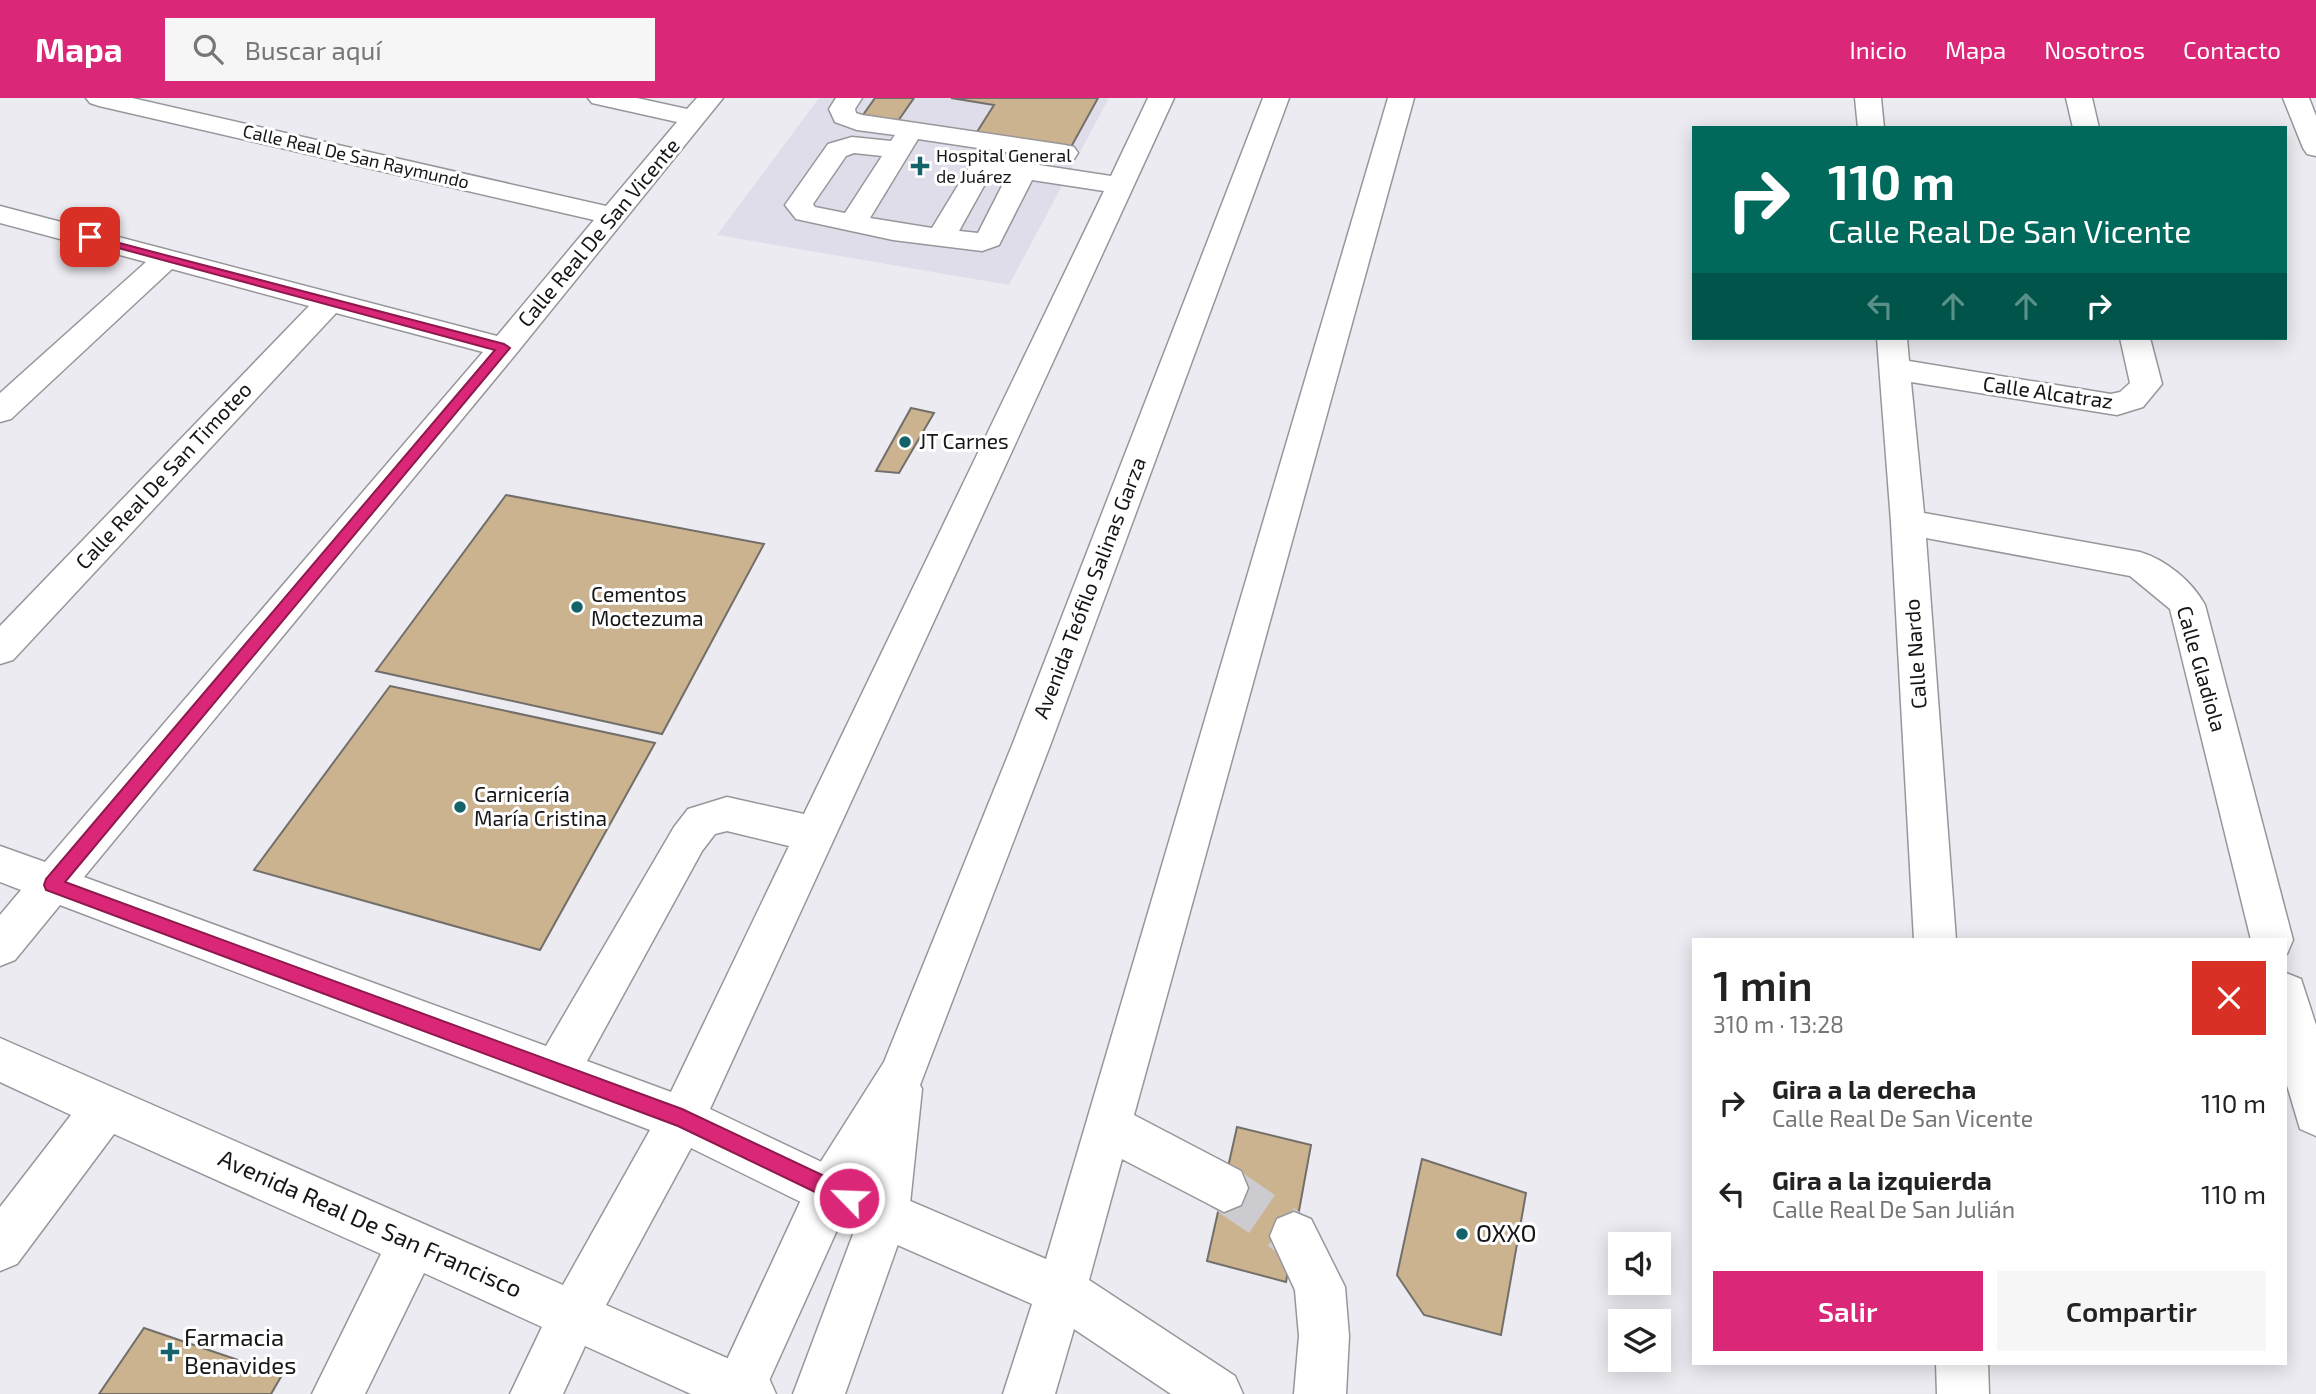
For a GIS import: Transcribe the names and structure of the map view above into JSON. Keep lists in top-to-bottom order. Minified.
{"streets":{"street":["Calle Real De San Raymundo","Calle Real De San Vicente","Calle Alcatraz","Calle Real De San Timoteo","Avenida Teófilo Salinas Garza","Calle Nardo","Calle Gladiola","Avenida Real De San Francisco"]},"crossings":[["Calle Real De San Raymundo","Calle Real De San Vicente"],["Calle Alcatraz","Calle Nardo"],["Avenida Teófilo Salinas Garza","Avenida Real De San Francisco"],["Calle Nardo","Calle Gladiola"]],"places":{"health":["Hospital General de Juárez","Farmacia Benavides"],"other":["JT Carnes","Cementos Moctezuma","Carnicería María Cristina","OXXO"]},"page":{"header":"Mapa","search":"Buscar aquí","nav":["Inicio","Mapa","Nosotros","Contacto"],"turn":["110 m","Calle Real De San Vicente"],"heading":["1 min","310 m · 13:28"],"list":[{"name":"Gira a la derecha","note":"Calle Real De San Vicente","value":"110 m"},{"name":"Gira a la izquierda","note":"Calle Real De San Julián","value":"110 m"}],"buttons":["Salir","Compartir"]}}
